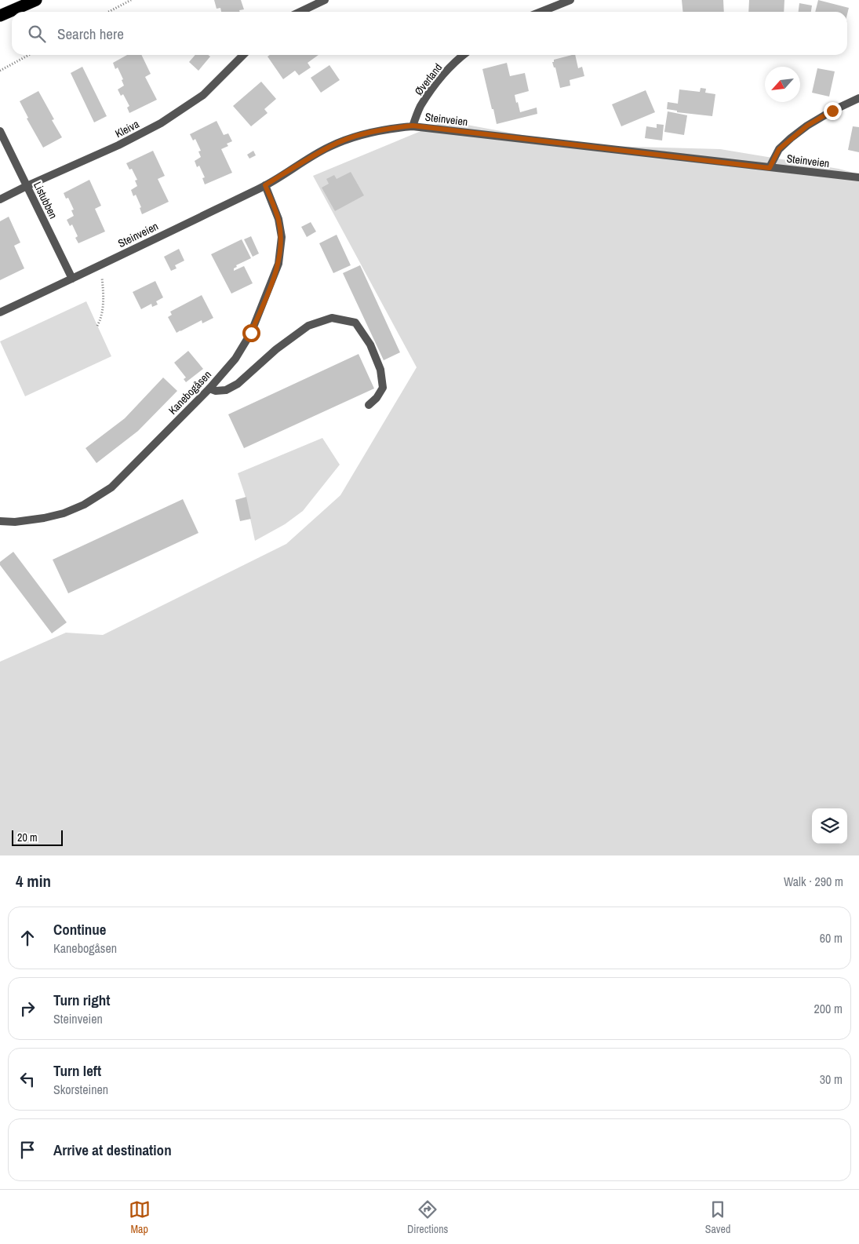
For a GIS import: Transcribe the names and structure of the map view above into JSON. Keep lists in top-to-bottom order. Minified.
{"streets":{"street":["Øverland","Steinveien","Kleiva","Listubben","Kanebogåsen"]},"crossings":[["Øverland","Steinveien"],["Steinveien","Listubben"],["Steinveien","Kanebogåsen"],["Kleiva","Listubben"]],"scale_bar":"20 m","north":"bottom left","page":{"search":"Search here","scale":"20 m","heading":["4 min","Walk · 290 m"],"list":[["Continue","Kanebogåsen","60 m"],["Turn right","Steinveien","200 m"],["Turn left","Skorsteinen","30 m"],"Arrive at destination"],"nav":["Map","Directions","Saved"]}}
